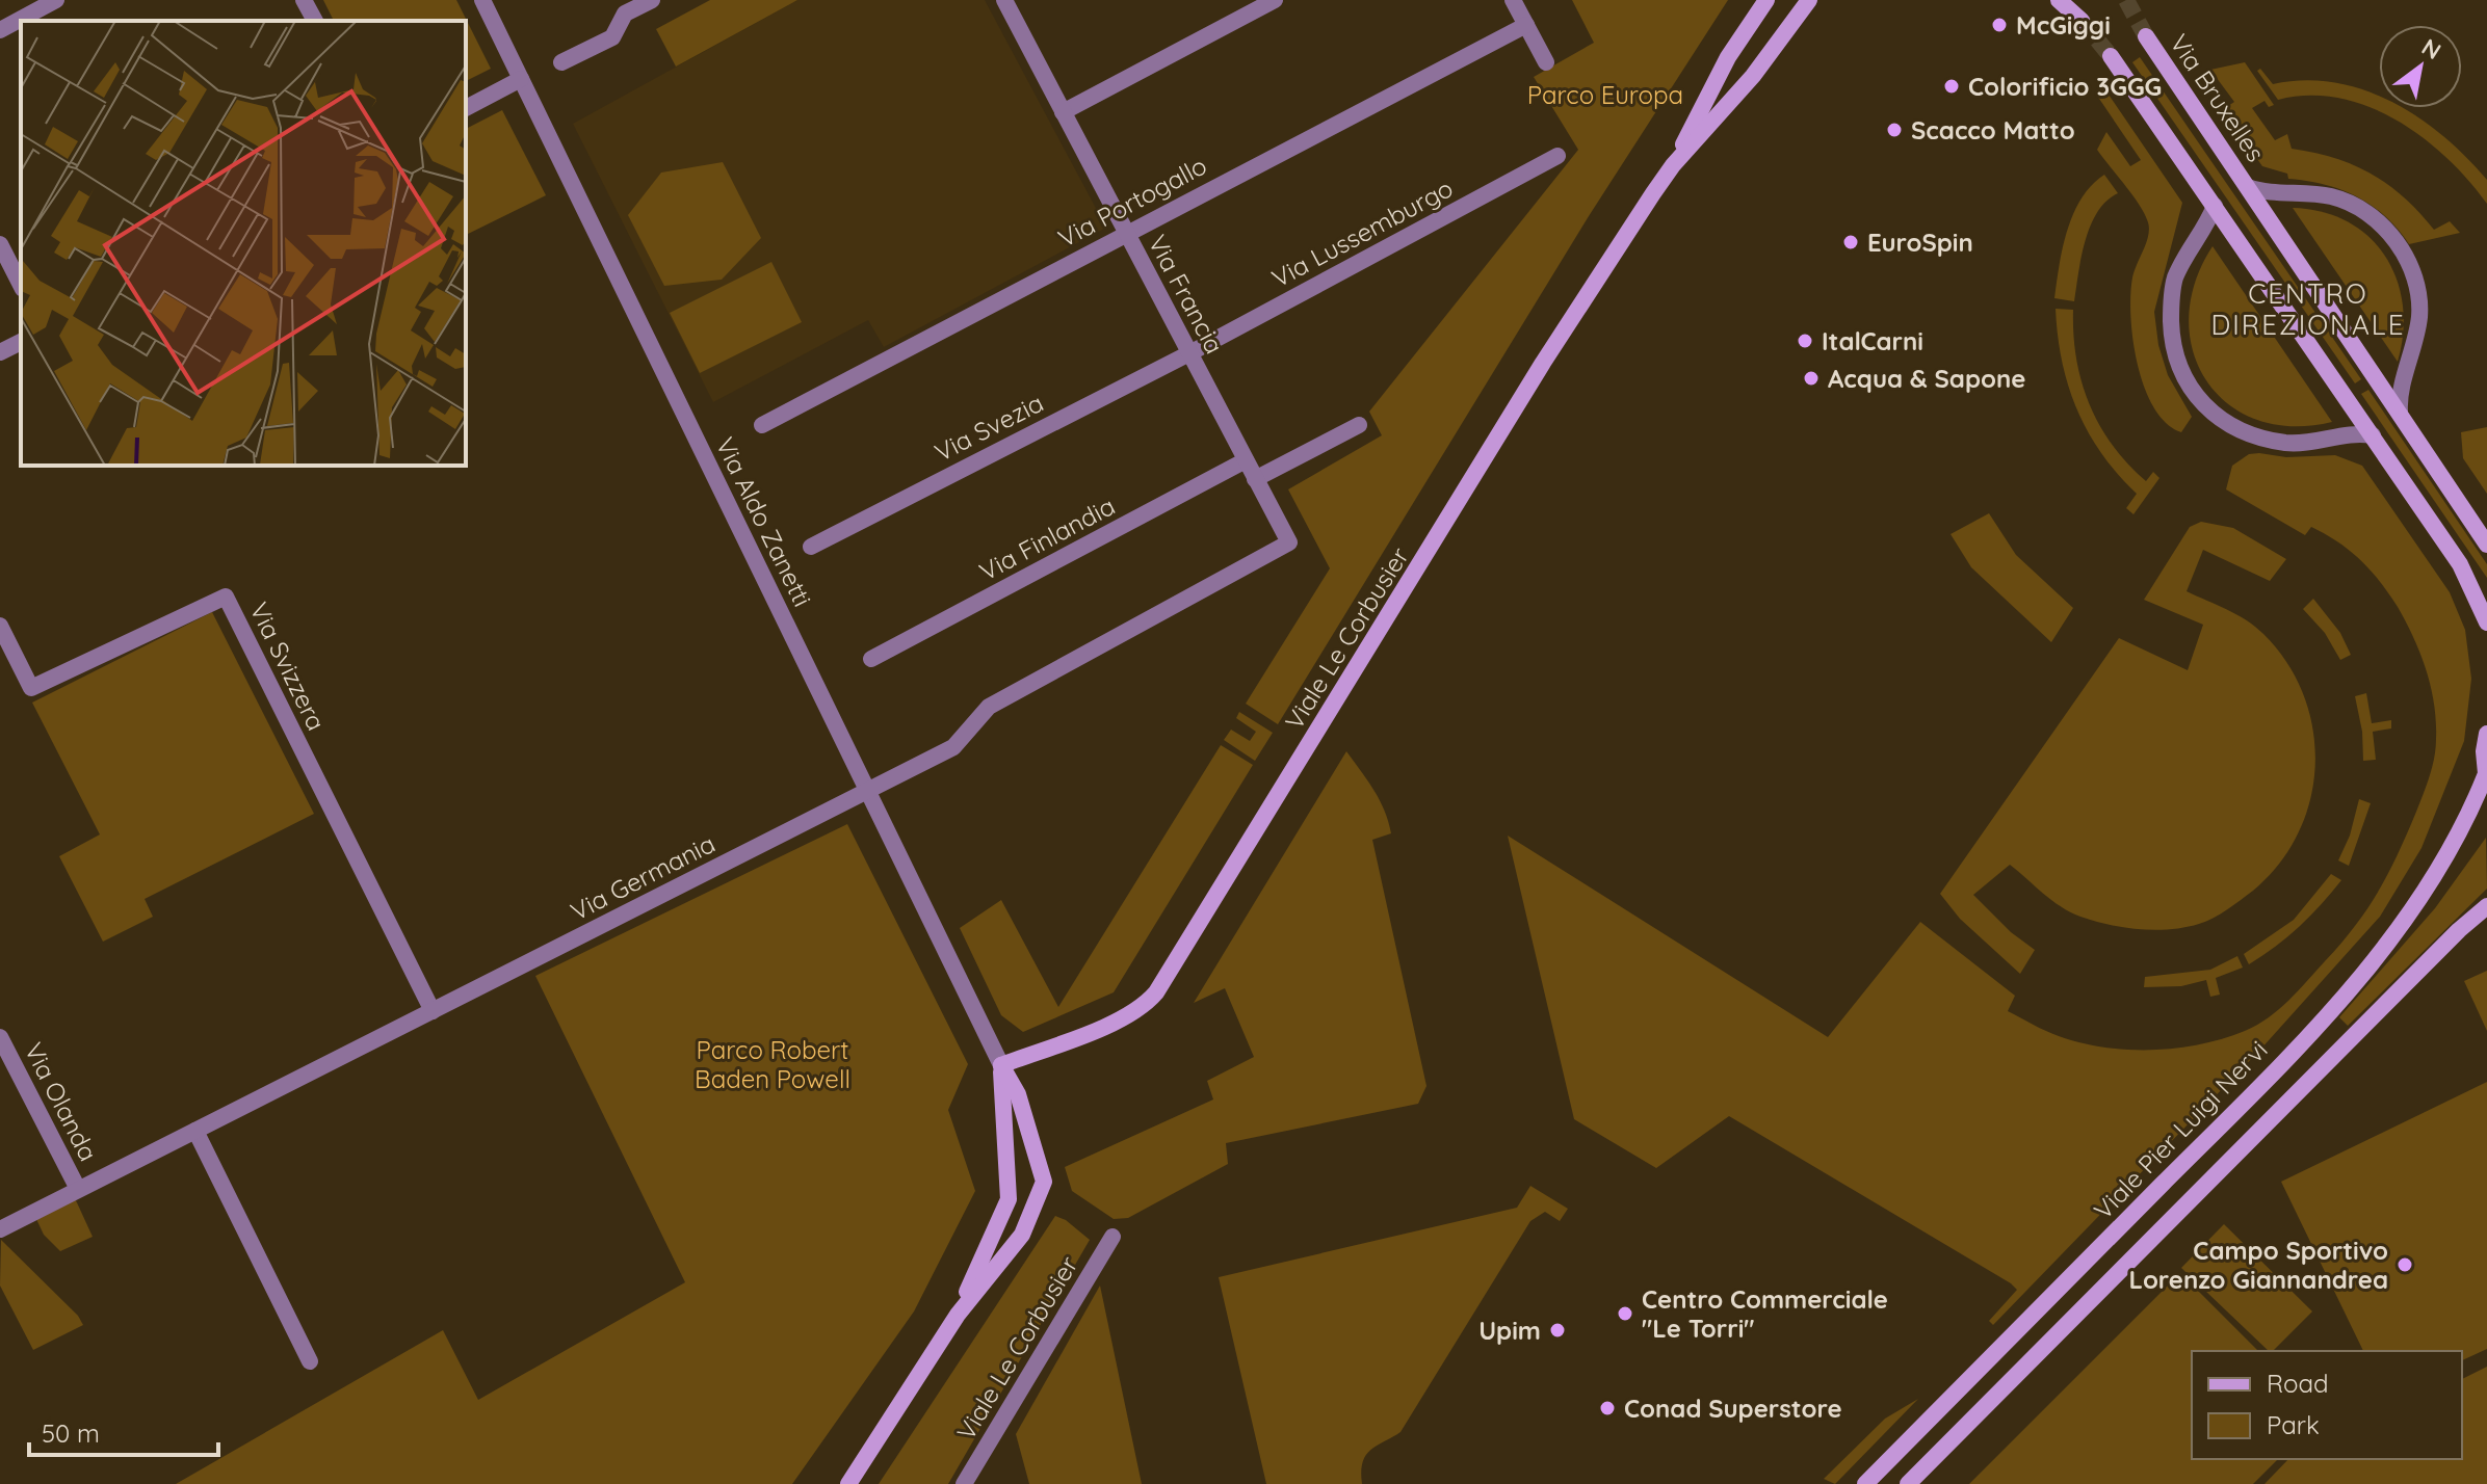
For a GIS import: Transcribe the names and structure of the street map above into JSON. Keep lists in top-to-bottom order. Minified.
{"streets":{"street":["Via Bruxelles","Via Portogallo","Via Lussemburgo","Via Francia","Via Svezia","Via Aldo Zanetti","Via Finlandia","Viale Le Corbusier","Via Svizzera","Via Germania","Via Olanda","Viale Pier Luigi Nervi"]},"crossings":[["Via Portogallo","Via Francia"],["Via Lussemburgo","Via Francia"],["Via Lussemburgo","Via Svezia"],["Via Francia","Via Svezia"],["Via Francia","Via Finlandia"],["Via Francia","Via Germania"],["Via Aldo Zanetti","Viale Le Corbusier"],["Via Aldo Zanetti","Via Germania"],["Via Svizzera","Via Germania"],["Via Germania","Via Olanda"]],"districts":["CENTRO DIREZIONALE"],"parks":["Parco Europa","Parco Robert Baden Powell"],"places":["McGiggi","Colorificio 3GGG","Scacco Matto","EuroSpin","ItalCarni","Acqua & Sapone","Campo Sportivo Lorenzo Giannandrea","Centro Commerciale \"Le Torri\"","Upim","Conad Superstore"],"legend":["Road","Park"],"scale_bar":"50 m","north":"top right"}
